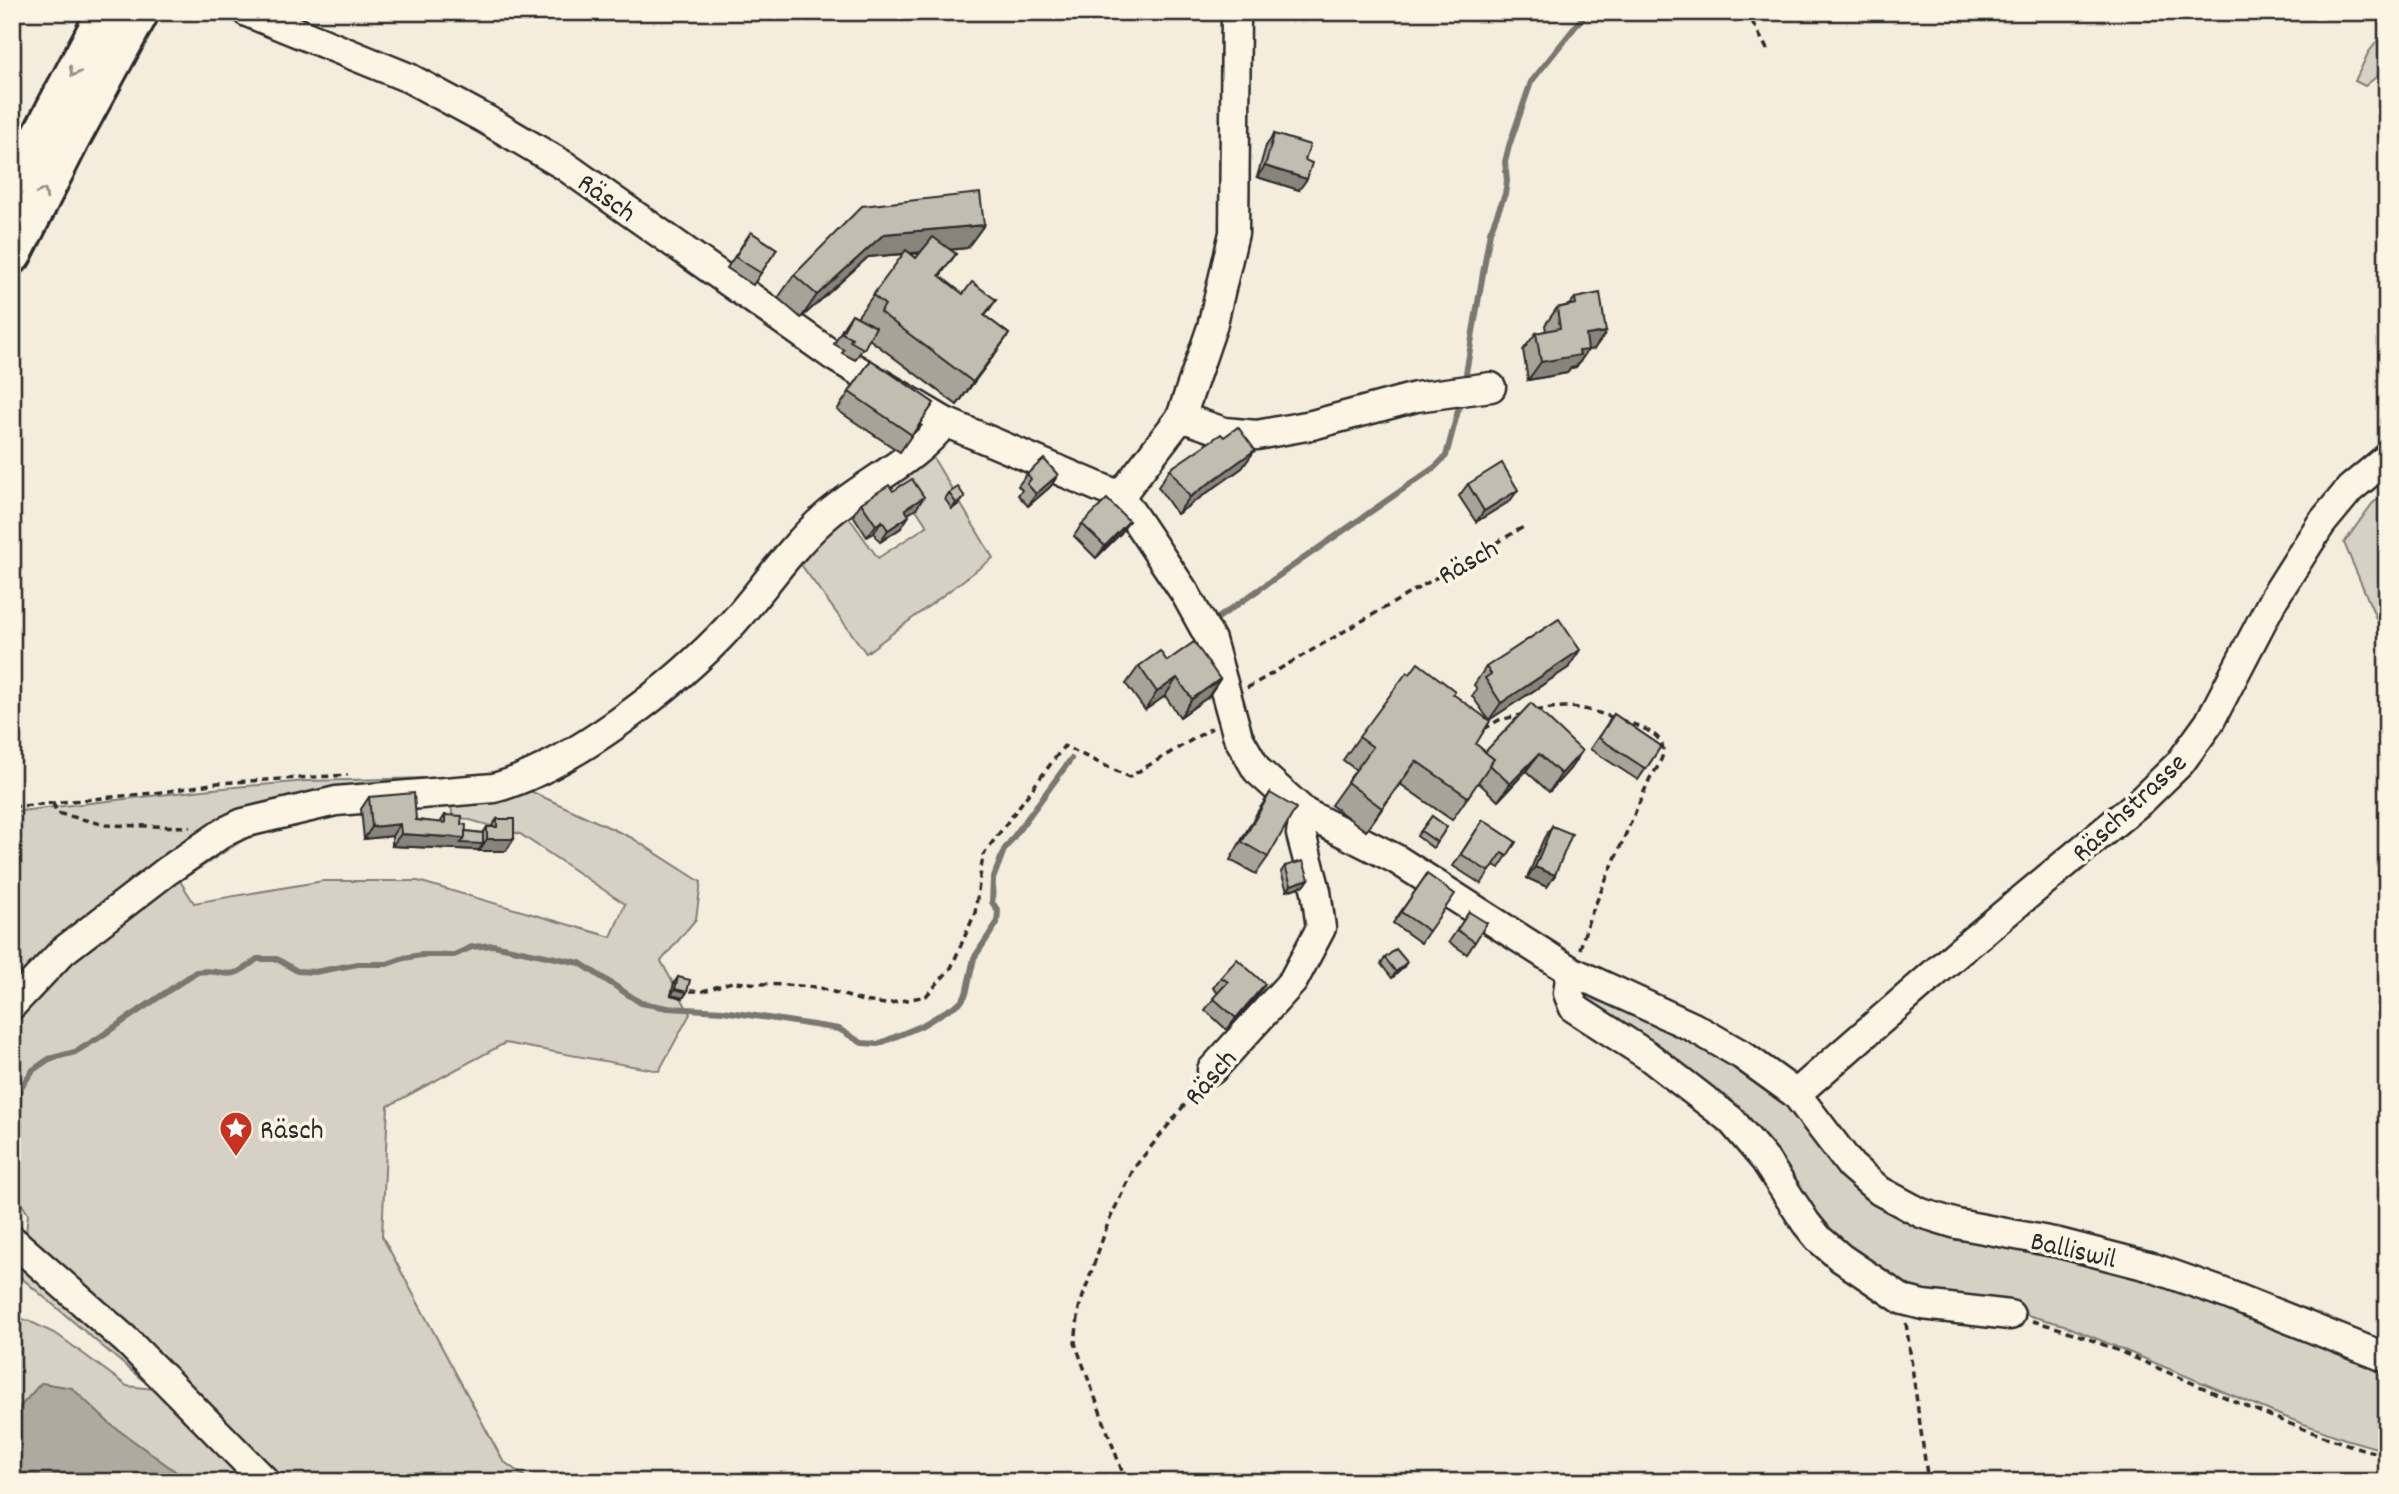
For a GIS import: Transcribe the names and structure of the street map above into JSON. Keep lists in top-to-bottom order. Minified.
{"streets":{"street":["Räsch","Räschstrasse","Balliswil"]},"crossings":[["Räsch","Balliswil"],["Räschstrasse","Balliswil"]],"places":{"place":["Räsch"]}}
